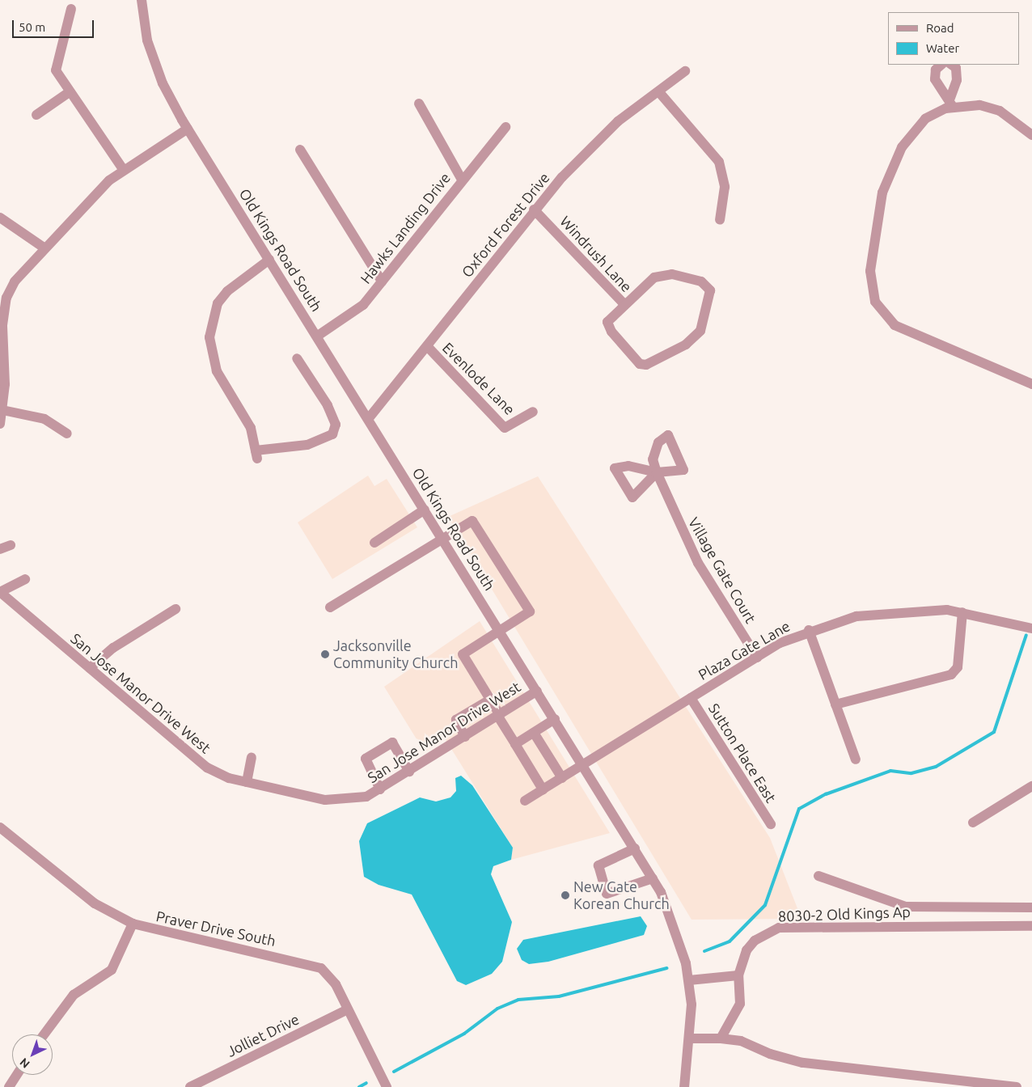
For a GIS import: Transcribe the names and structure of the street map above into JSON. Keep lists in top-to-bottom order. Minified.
{"streets":{"street":["Oxford Forest Drive","Hawks Landing Drive","Old Kings Road South","Windrush Lane","Evenlode Lane","Village Gate Court","Plaza Gate Lane","San Jose Manor Drive West","Sutton Place East","8030-2 Old Kings Ap","Praver Drive South","Jolliet Drive"]},"crossings":[["Oxford Forest Drive","Old Kings Road South"],["Oxford Forest Drive","Windrush Lane"],["Oxford Forest Drive","Evenlode Lane"],["Hawks Landing Drive","Old Kings Road South"],["Old Kings Road South","Plaza Gate Lane"],["Old Kings Road South","San Jose Manor Drive West"],["Village Gate Court","Plaza Gate Lane"],["Plaza Gate Lane","Sutton Place East"],["Praver Drive South","Jolliet Drive"]],"places":["Jacksonville Community Church","New Gate Korean Church"],"legend":["Road","Water"],"scale_bar":"50 m","north":"bottom left"}
